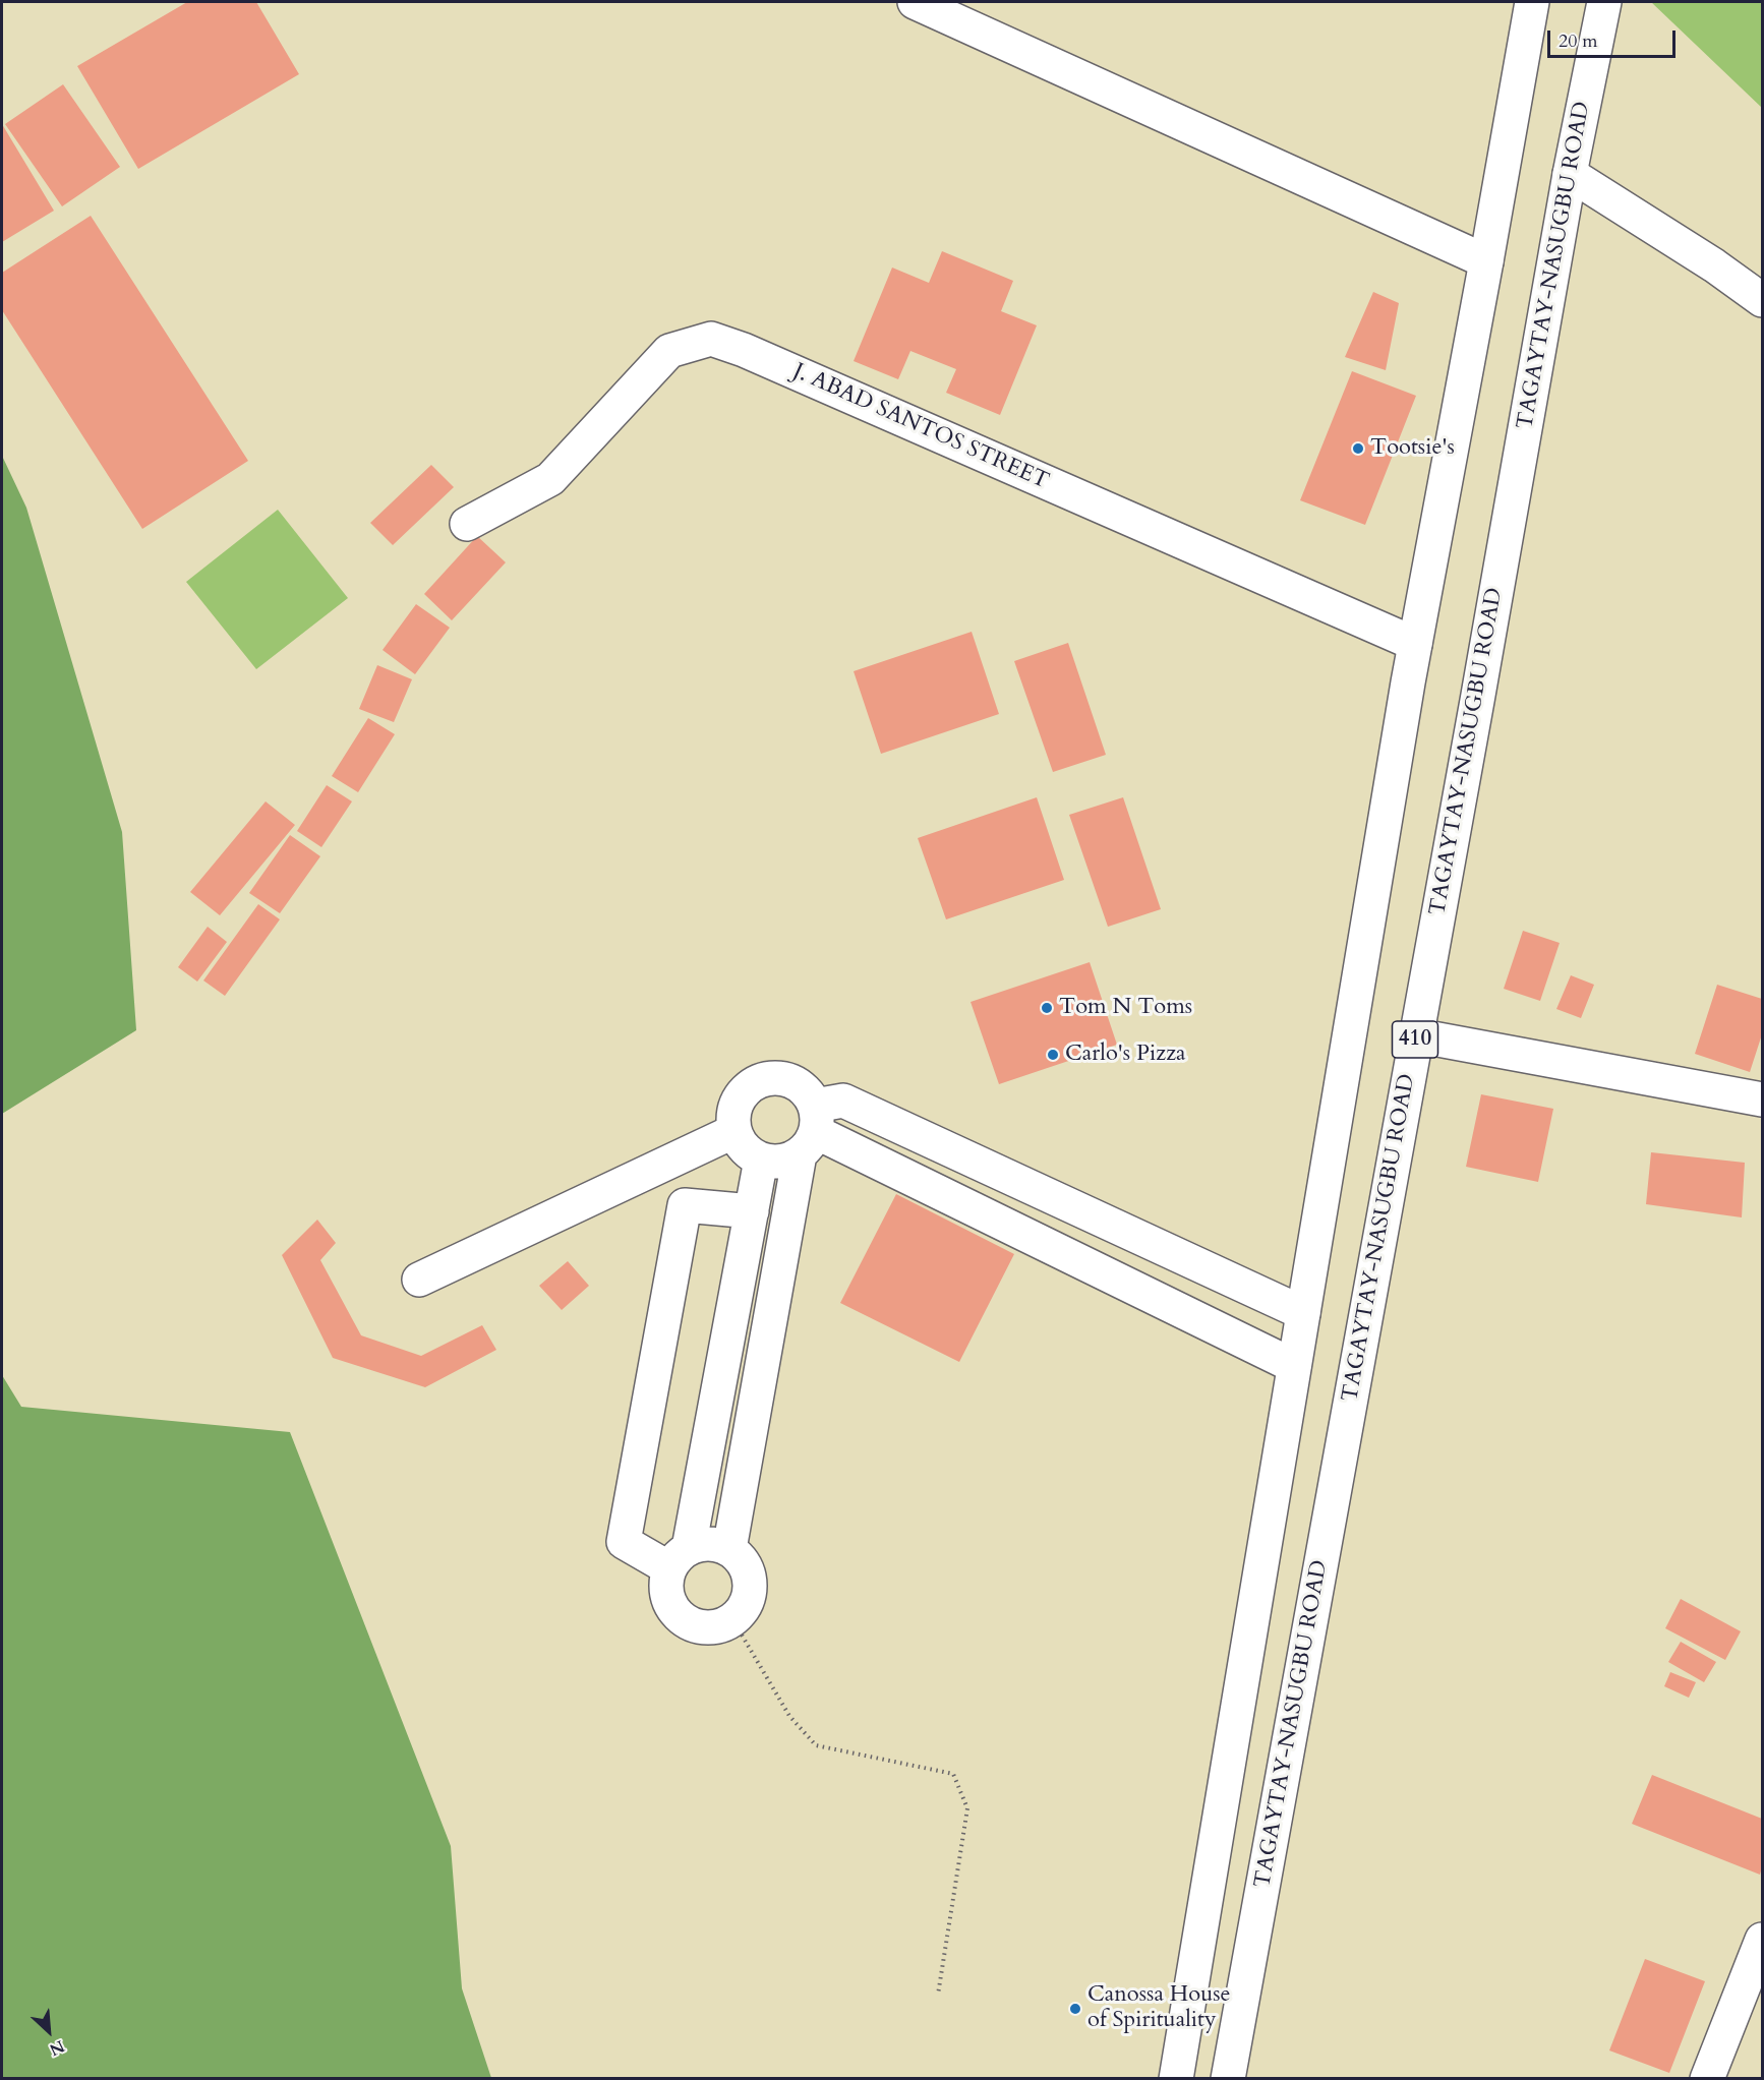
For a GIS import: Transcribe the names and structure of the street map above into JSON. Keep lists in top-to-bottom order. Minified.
{"streets":{"main road":["TAGAYTAY-NASUGBU ROAD","J. ABAD SANTOS STREET","410"]},"places":["Tootsie's","Tom N Toms","Carlo's Pizza","Canossa House of Spirituality"],"scale_bar":"20 m","north":"bottom right"}
